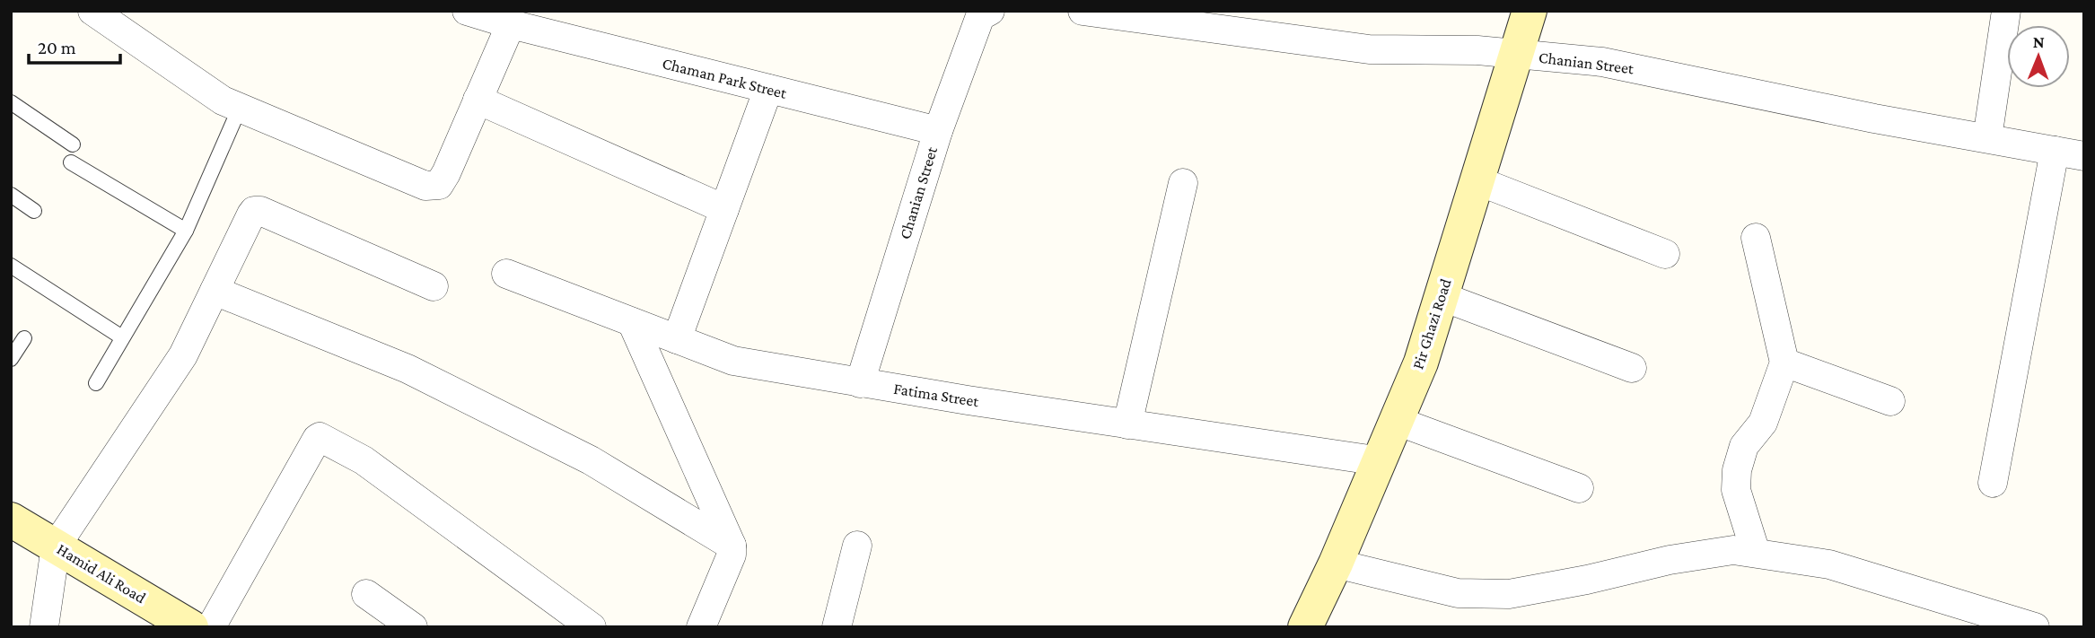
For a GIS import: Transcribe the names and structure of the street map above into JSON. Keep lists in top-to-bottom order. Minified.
{"streets":{"street":["Chanian Street","Chaman Park Street","Pir Ghazi Road","Fatima Street","Hamid Ali Road"]},"crossings":[["Chanian Street","Chaman Park Street"],["Chanian Street","Pir Ghazi Road"],["Chanian Street","Fatima Street"],["Pir Ghazi Road","Fatima Street"]],"scale_bar":"20 m","north":"top"}
